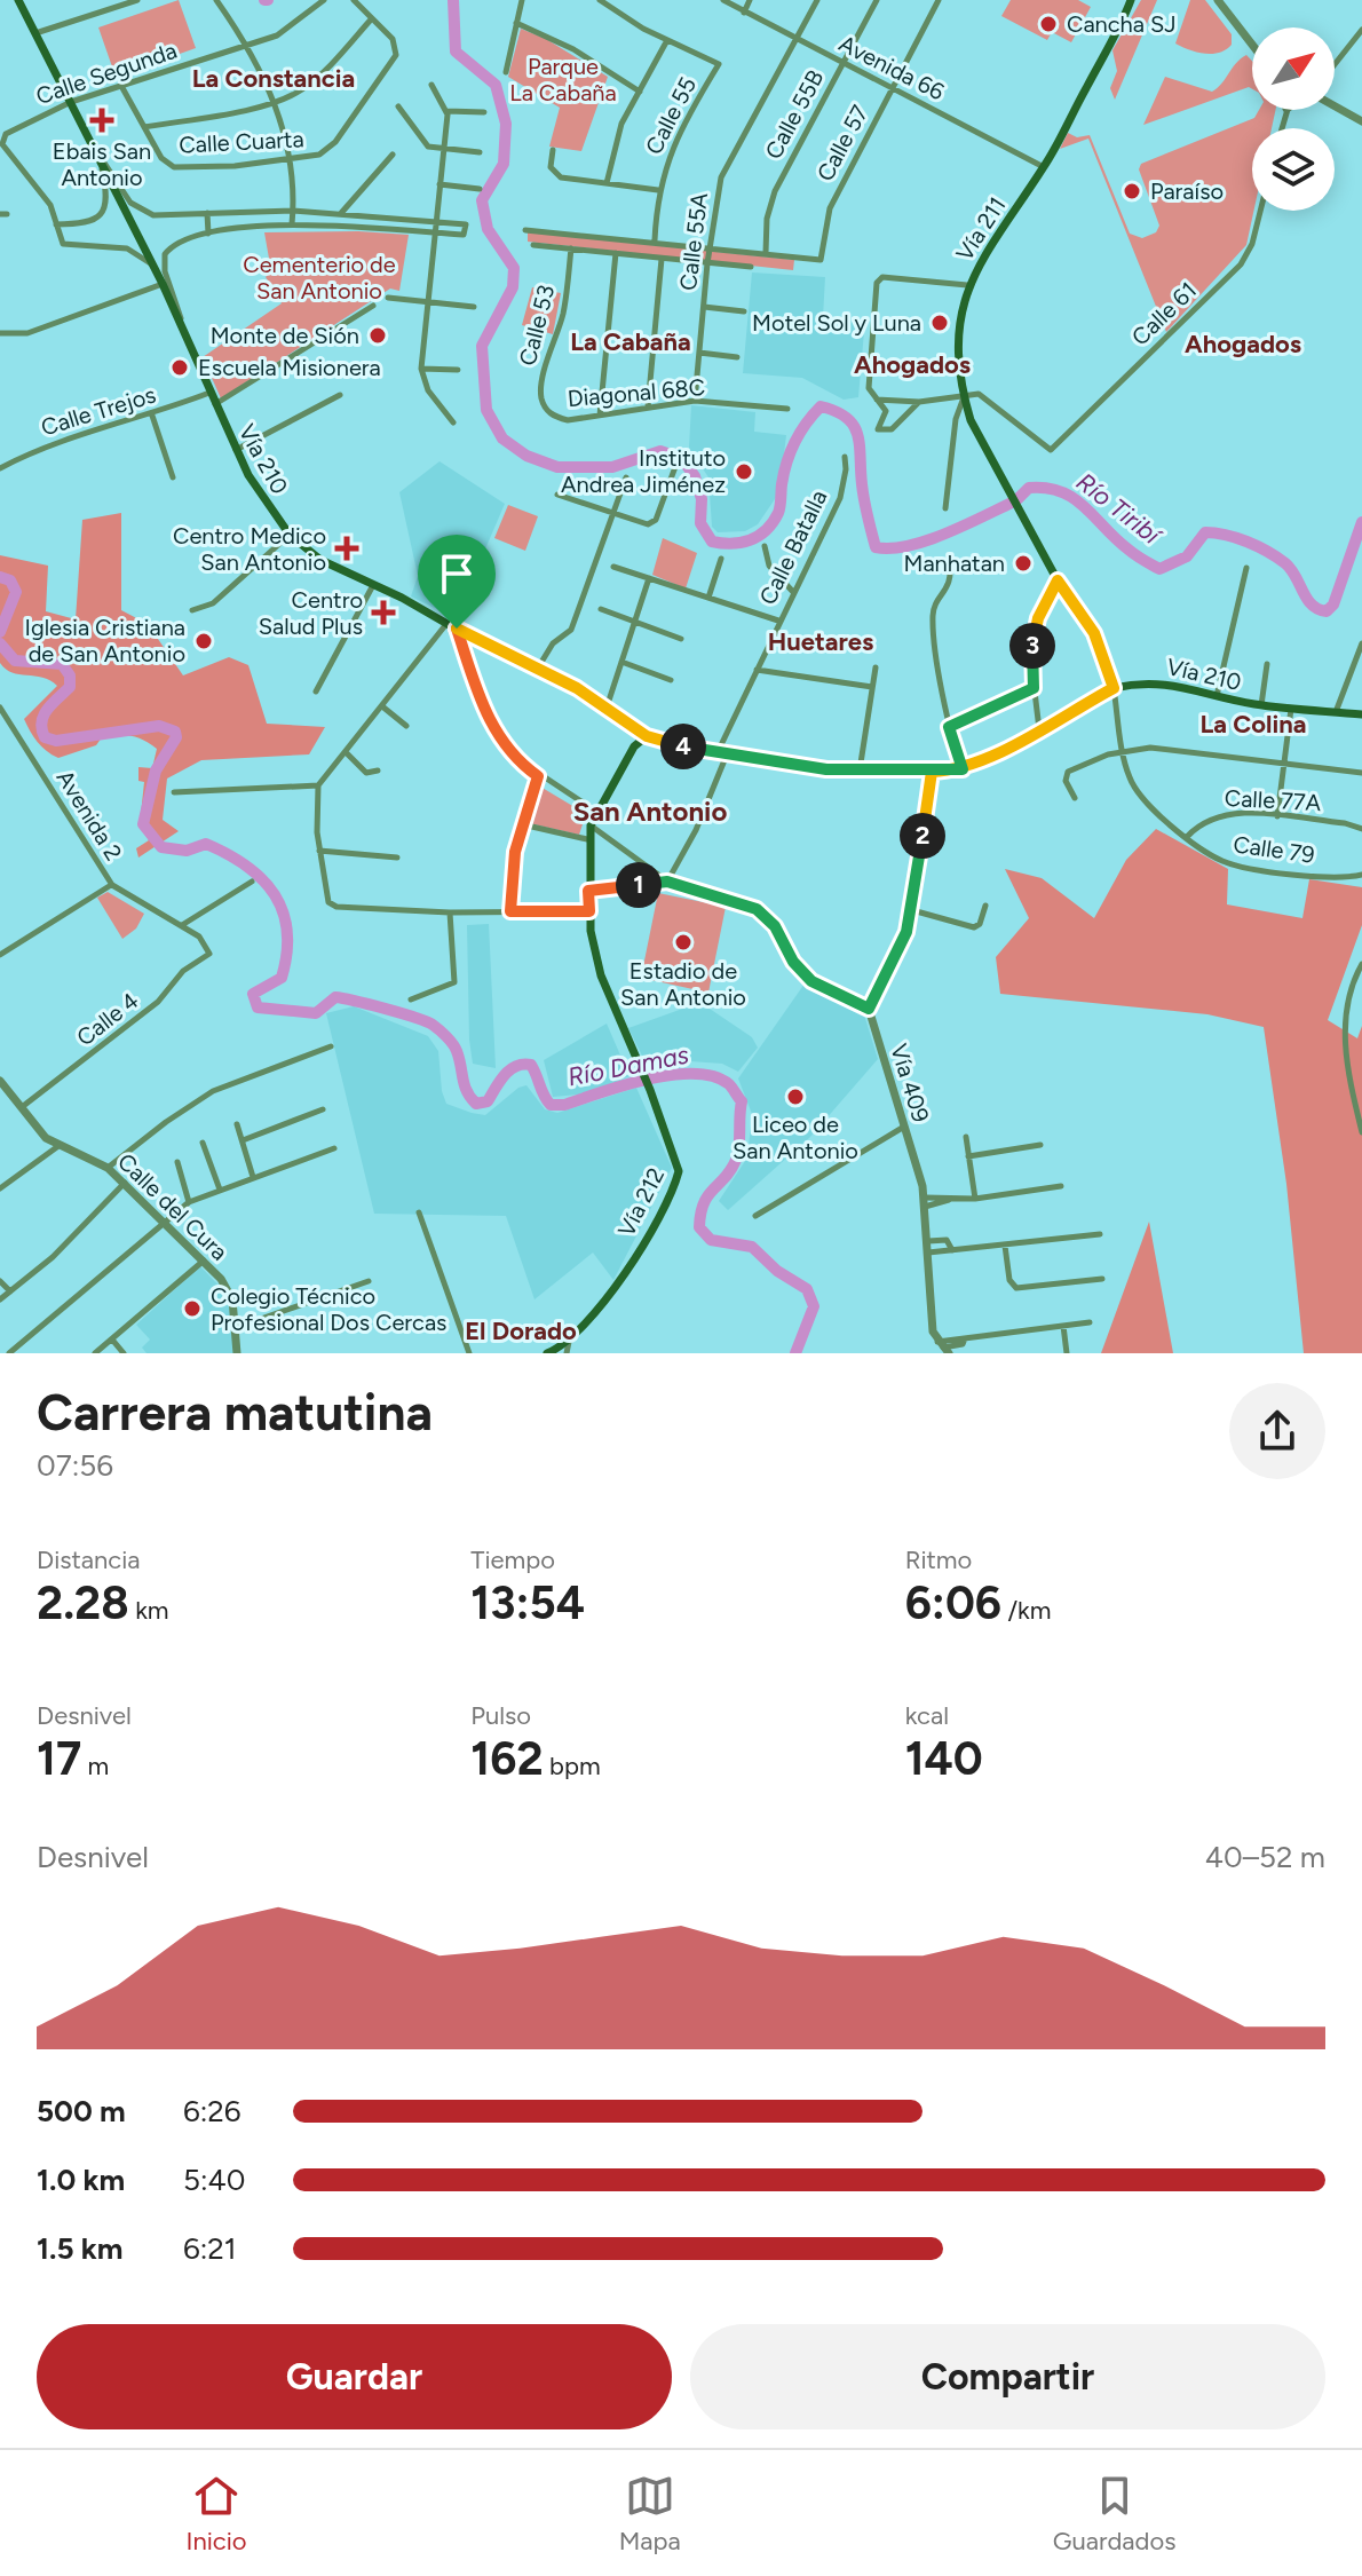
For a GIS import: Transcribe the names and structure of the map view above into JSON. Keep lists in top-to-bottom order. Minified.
{"streets":{"main road":["Vía 211","Vía 210","Vía 212"],"street":["Avenida 66","Calle Segunda","Calle 55B","Calle 55","Calle Cuarta","Calle 57","Calle 55A","Calle 61","Calle 53","Diagonal 68C","Calle Trejos","Calle Batalla","Calle 77A","Avenida 2","Calle 79","Calle 4","Vía 409","Calle del Cura"]},"crossings":[["Avenida 66","Calle 55B"],["Avenida 66","Calle 57"],["Avenida 66","Vía 211"],["Avenida 66","Calle 55A"],["Calle Segunda","Calle Cuarta"],["Calle Segunda","Vía 210"],["Calle 55B","Calle 57"],["Vía 211","Calle 61"],["Vía 211","Vía 210"],["Vía 211","Calle 79"],["Calle 55A","Diagonal 68C"],["Calle 53","Diagonal 68C"],["Calle Trejos","Vía 210"],["Vía 210","Calle Batalla"],["Vía 210","Calle 79"],["Vía 210","Vía 212"],["Calle 77A","Calle 79"],["Avenida 2","Calle 4"],["Calle 4","Calle del Cura"]],"districts":["La Constancia","La Cabaña","Ahogados","Ahogados","Huetares","La Colina","San Antonio","El Dorado"],"water":["Río Tiribí","Río Damas"],"parks":["Parque La Cabaña","Cementerio de San Antonio"],"places":{"other":["Cancha SJ","Paraíso","Motel Sol y Luna","Monte de Sión","Escuela Misionera","Instituto Andrea Jiménez","Manhatan","Iglesia Cristiana de San Antonio","Estadio de San Antonio","Liceo de San Antonio","Colegio Técnico Profesional Dos Cercas"],"health":["Ebais San Antonio","Centro Medico San Antonio","Centro Salud Plus"]},"north":"top right","page":{"pins":["3","4","2","1"],"heading":["Carrera matutina","07:56"],"stats":[["Distancia","2.28 km"],["Tiempo","13:54"],["Ritmo","6:06 /km"],["Desnivel","17 m"],["Pulso","162 bpm"],["kcal","140"]],"chart":["Desnivel","40–52 m"],"list":[{"name":"500 m","note":"6:26"},{"name":"1.0 km","note":"5:40"},{"name":"1.5 km","note":"6:21"}],"buttons":["Guardar","Compartir"],"tabs":["Inicio","Mapa","Guardados"]}}
